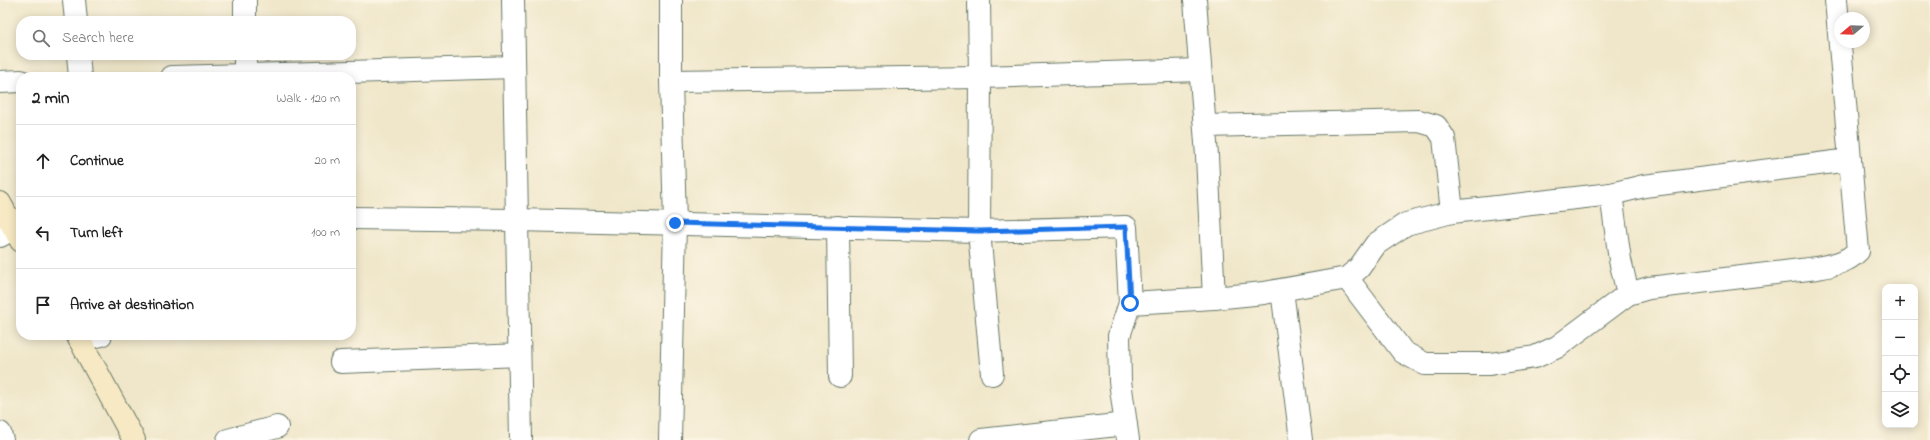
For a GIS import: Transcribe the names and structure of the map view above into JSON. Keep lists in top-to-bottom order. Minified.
{"north":"left","page":{"search":"Search here","heading":["2 min","Walk · 120 m"],"list":[["Continue","20 m"],["Turn left","100 m"],"Arrive at destination"],"map_buttons":["+","−"]}}
